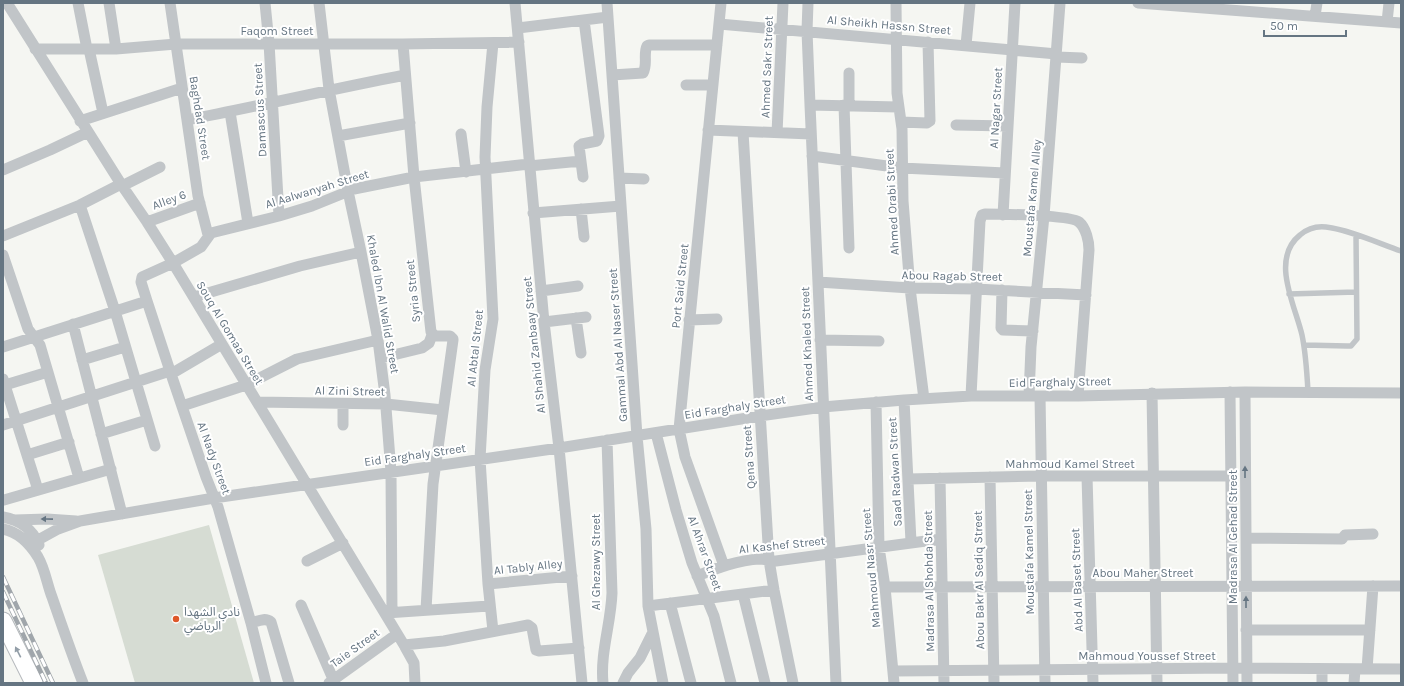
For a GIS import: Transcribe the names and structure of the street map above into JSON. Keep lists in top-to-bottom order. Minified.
{"streets":{"street":["Al Sheikh Hassn Street","Faqom Street","Ahmed Sakr Street","Al Nagar Street","Damascus Street","Baghdad Street","Al Aalwanyah Street","Moustafa Kamel Alley","Alley 6","Ahmed Orabi Street","Abou Ragab Street","Port Said Street","Syria Street","Khaled Ibn Al Walid Street","Souq Al Gomaa Street","Ahmed Khaled Street","Al Shahid Zanbaay Street","Gammal Abd Al Naser Street","Al Abtal Street","Eid Farghaly Street","Al Zini Street","Qena Street","Al Nady Street","Mahmoud Kamel Street","Saad Radwan Street","Madrasa Al Gehad Street","Al Kashef Street","Moustafa Kamel Street","Al Ahrar Street","Al Ghezawy Street","Al Tably Alley","Mahmoud Nasr Street","Abou Maher Street","Abou Bakr Al Sediq Street","Abd Al Baset Street","Madrasa Al Shohda Street","Taie Street","Mahmoud Youssef Street"]},"crossings":[["Al Sheikh Hassn Street","Ahmed Sakr Street"],["Al Sheikh Hassn Street","Al Nagar Street"],["Al Sheikh Hassn Street","Moustafa Kamel Alley"],["Al Sheikh Hassn Street","Ahmed Orabi Street"],["Al Sheikh Hassn Street","Port Said Street"],["Al Sheikh Hassn Street","Ahmed Khaled Street"],["Faqom Street","Damascus Street"],["Faqom Street","Baghdad Street"],["Faqom Street","Syria Street"],["Faqom Street","Khaled Ibn Al Walid Street"],["Faqom Street","Souq Al Gomaa Street"],["Faqom Street","Al Shahid Zanbaay Street"],["Faqom Street","Al Abtal Street"],["Damascus Street","Al Aalwanyah Street"],["Baghdad Street","Al Aalwanyah Street"],["Baghdad Street","Alley 6"],["Al Aalwanyah Street","Syria Street"],["Al Aalwanyah Street","Khaled Ibn Al Walid Street"],["Al Aalwanyah Street","Al Shahid Zanbaay Street"],["Al Aalwanyah Street","Al Abtal Street"],["Moustafa Kamel Alley","Abou Ragab Street"],["Moustafa Kamel Alley","Eid Farghaly Street"],["Moustafa Kamel Alley","Moustafa Kamel Street"],["Alley 6","Souq Al Gomaa Street"],["Ahmed Orabi Street","Abou Ragab Street"],["Ahmed Orabi Street","Eid Farghaly Street"],["Abou Ragab Street","Ahmed Khaled Street"],["Port Said Street","Eid Farghaly Street"],["Port Said Street","Al Kashef Street"],["Syria Street","Eid Farghaly Street"],["Syria Street","Al Zini Street"],["Khaled Ibn Al Walid Street","Souq Al Gomaa Street"],["Khaled Ibn Al Walid Street","Eid Farghaly Street"],["Khaled Ibn Al Walid Street","Al Zini Street"],["Souq Al Gomaa Street","Eid Farghaly Street"],["Souq Al Gomaa Street","Al Zini Street"],["Souq Al Gomaa Street","Al Nady Street"],["Souq Al Gomaa Street","Taie Street"],["Ahmed Khaled Street","Eid Farghaly Street"],["Ahmed Khaled Street","Al Kashef Street"],["Al Shahid Zanbaay Street","Eid Farghaly Street"],["Al Shahid Zanbaay Street","Al Tably Alley"],["Gammal Abd Al Naser Street","Eid Farghaly Street"],["Al Abtal Street","Eid Farghaly Street"],["Al Abtal Street","Al Tably Alley"],["Eid Farghaly Street","Qena Street"],["Eid Farghaly Street","Al Nady Street"],["Eid Farghaly Street","Saad Radwan Street"],["Eid Farghaly Street","Madrasa Al Gehad Street"],["Eid Farghaly Street","Moustafa Kamel Street"],["Eid Farghaly Street","Al Ahrar Street"],["Eid Farghaly Street","Al Ghezawy Street"],["Eid Farghaly Street","Mahmoud Nasr Street"],["Qena Street","Al Kashef Street"],["Mahmoud Kamel Street","Saad Radwan Street"],["Mahmoud Kamel Street","Madrasa Al Gehad Street"],["Mahmoud Kamel Street","Moustafa Kamel Street"],["Mahmoud Kamel Street","Abou Bakr Al Sediq Street"],["Mahmoud Kamel Street","Abd Al Baset Street"],["Mahmoud Kamel Street","Madrasa Al Shohda Street"],["Saad Radwan Street","Al Kashef Street"],["Madrasa Al Gehad Street","Abou Maher Street"],["Madrasa Al Gehad Street","Mahmoud Youssef Street"],["Al Kashef Street","Al Ahrar Street"],["Al Kashef Street","Mahmoud Nasr Street"],["Al Kashef Street","Madrasa Al Shohda Street"],["Moustafa Kamel Street","Abou Maher Street"],["Moustafa Kamel Street","Mahmoud Youssef Street"],["Mahmoud Nasr Street","Abou Maher Street"],["Mahmoud Nasr Street","Mahmoud Youssef Street"],["Abou Maher Street","Abou Bakr Al Sediq Street"],["Abou Maher Street","Abd Al Baset Street"],["Abou Maher Street","Madrasa Al Shohda Street"],["Abou Bakr Al Sediq Street","Mahmoud Youssef Street"],["Abd Al Baset Street","Mahmoud Youssef Street"],["Madrasa Al Shohda Street","Mahmoud Youssef Street"]],"places":["نادي الشهدا الرياضي"],"scale_bar":"50 m"}
